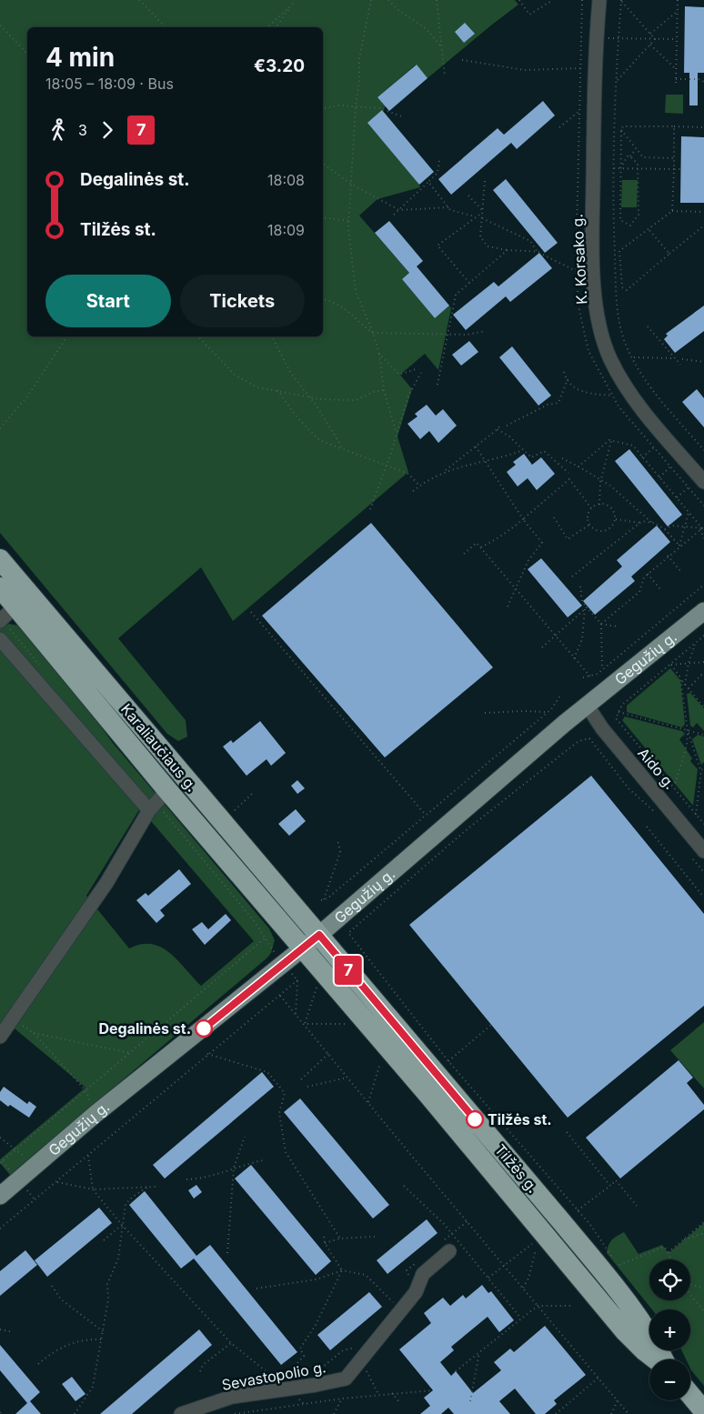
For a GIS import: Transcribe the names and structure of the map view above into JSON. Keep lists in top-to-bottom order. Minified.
{"streets":{"highway":["Karaliaučiaus g.","Tilžės g."],"main road":["Gegužių g."],"street":["K. Korsako g.","Aido g.","Sevastopolio g."]},"crossings":[["Gegužių g.","Karaliaučiaus g."],["Gegužių g.","Aido g."],["Gegužių g.","Tilžės g."],["Karaliaučiaus g.","Tilžės g."]],"places":["Degalinės st.","Tilžės st."],"lines":["bus line 7"],"page":{"on_map":"7","heading":["4 min","18:05 – 18:09 · Bus","€3.20"],"legs":["3","7"],"list":[{"name":"Degalinės st.","value":"18:08"},{"name":"Tilžės st.","value":"18:09"}],"buttons":["Start","Tickets"],"map_buttons":["+","−"]}}
